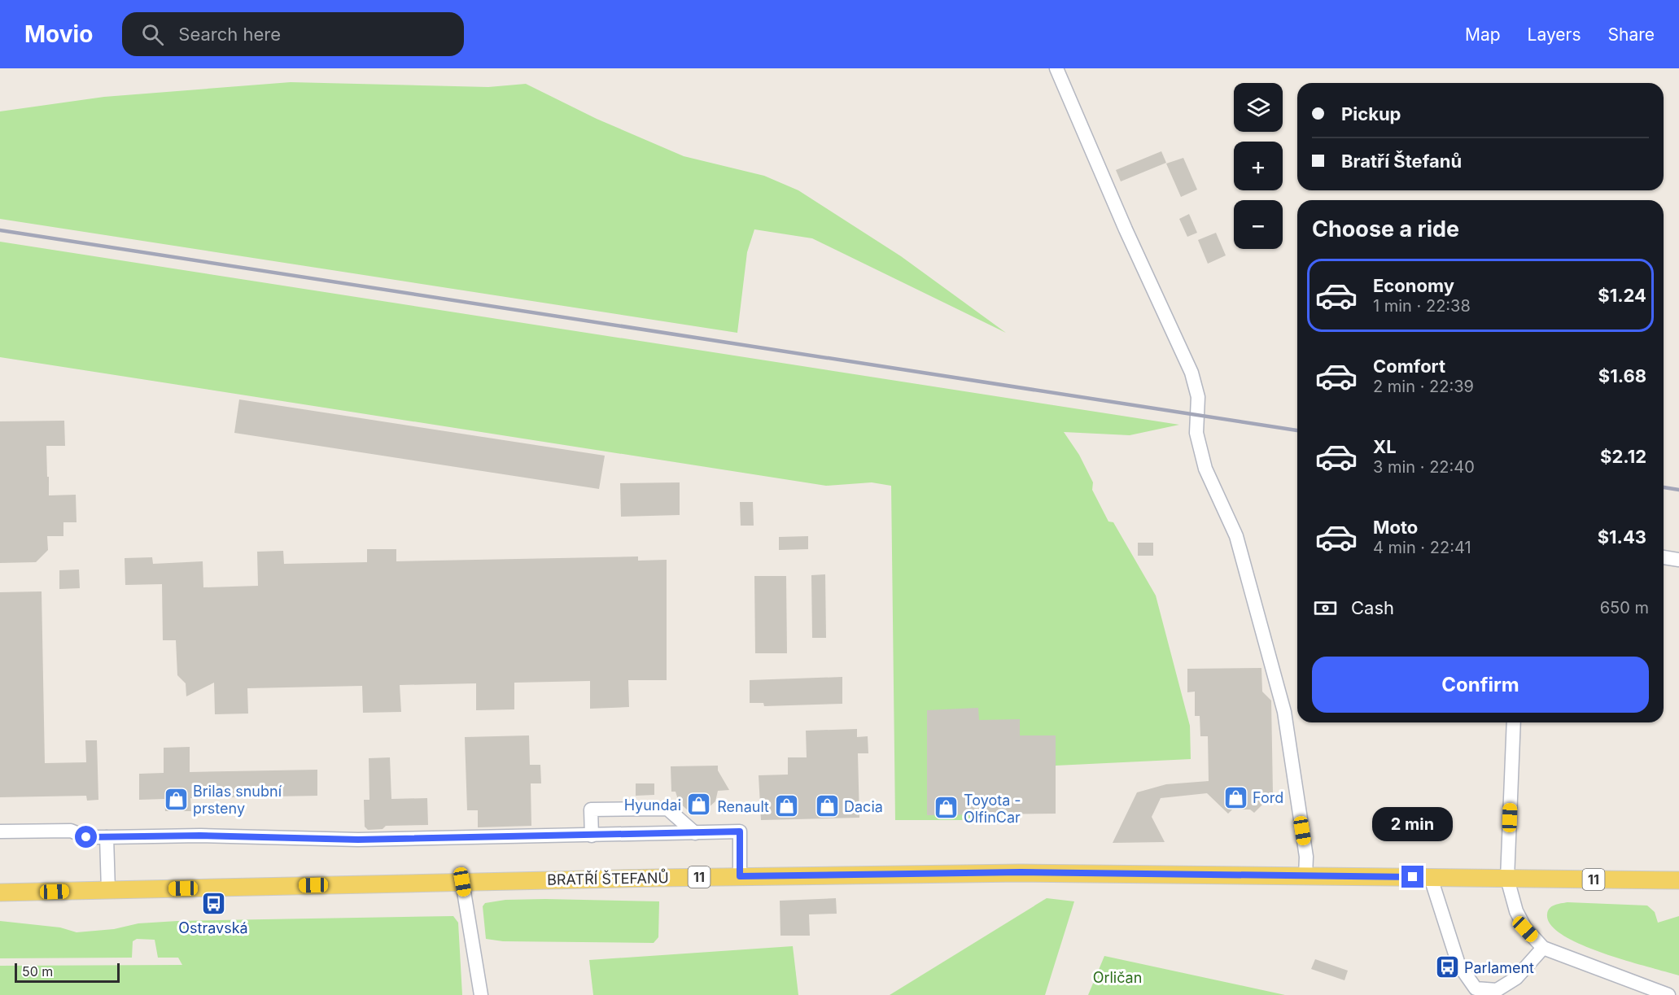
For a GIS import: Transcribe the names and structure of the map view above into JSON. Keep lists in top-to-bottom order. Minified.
{"streets":{"main road":["11","BRATŘÍ ŠTEFANŮ"]},"crossings":[["11","BRATŘÍ ŠTEFANŮ"]],"parks":["Orličan"],"places":{"shop":["Ford","Brilas snubní prsteny","Hyundai","Renault","Dacia","Toyota - OlfinCar"],"bus stop":["Ostravská","Parlament"]},"scale_bar":"50 m","page":{"header":"Movio","search":"Search here","nav":["Map","Layers","Share"],"map_buttons":["+","−"],"banner":["Pickup","Bratří Štefanů"],"heading":"Choose a ride","list":[{"name":"Economy","note":"1 min · 22:38","value":"$1.24"},{"name":"Comfort","note":"2 min · 22:39","value":"$1.68"},{"name":"XL","note":"3 min · 22:40","value":"$2.12"},{"name":"Moto","note":"4 min · 22:41","value":"$1.43"}],"pay":["Cash","650 m"],"buttons":"Confirm","bubble":"2 min","scale":"50 m"}}
